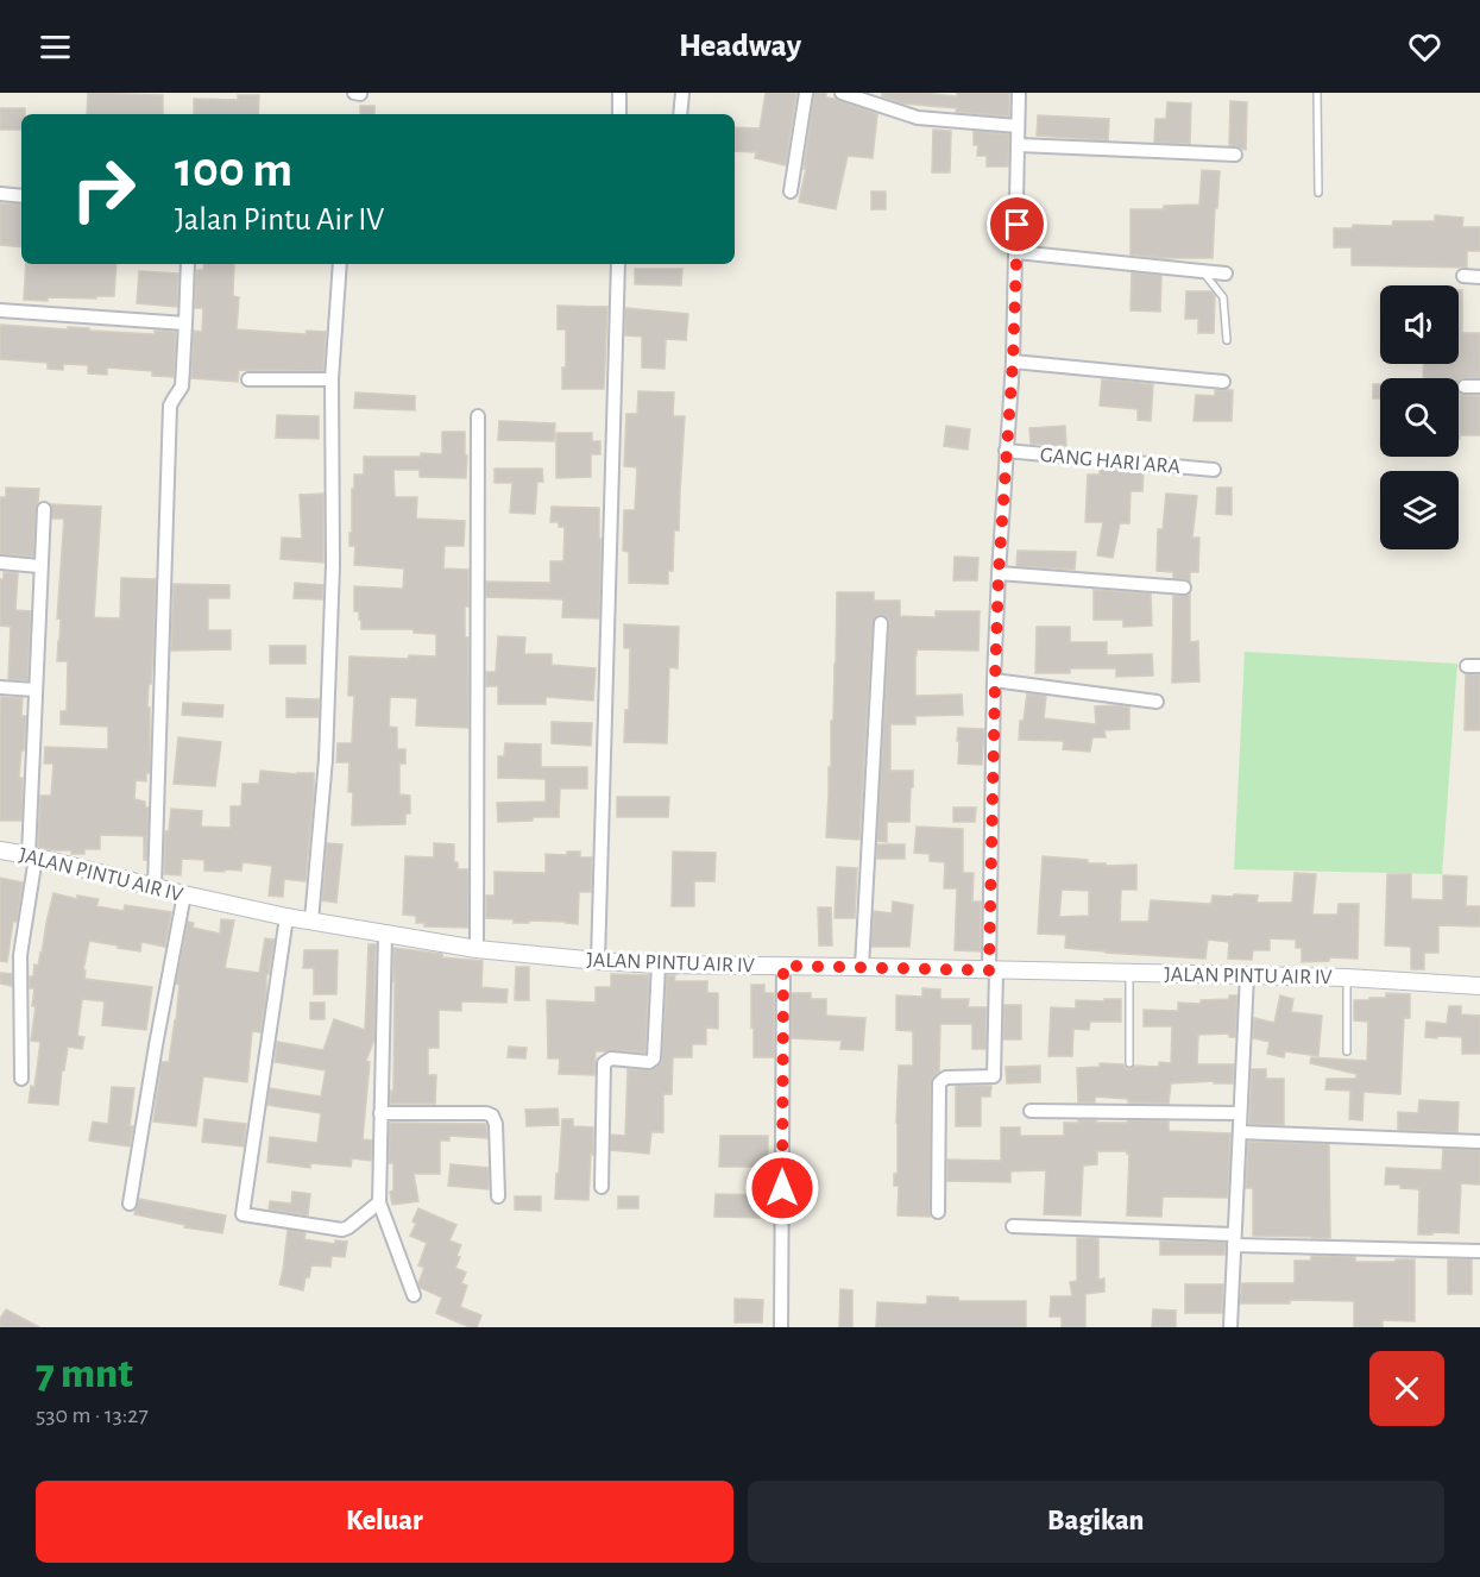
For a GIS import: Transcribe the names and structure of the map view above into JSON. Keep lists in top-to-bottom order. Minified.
{"streets":{"main road":["JALAN PINTU AIR IV"],"street":["GANG HARI ARA"]},"page":{"header":"Headway","turn":["100 m","Jalan Pintu Air IV"],"heading":["7 mnt","530 m · 13:27"],"buttons":["Keluar","Bagikan"]}}
